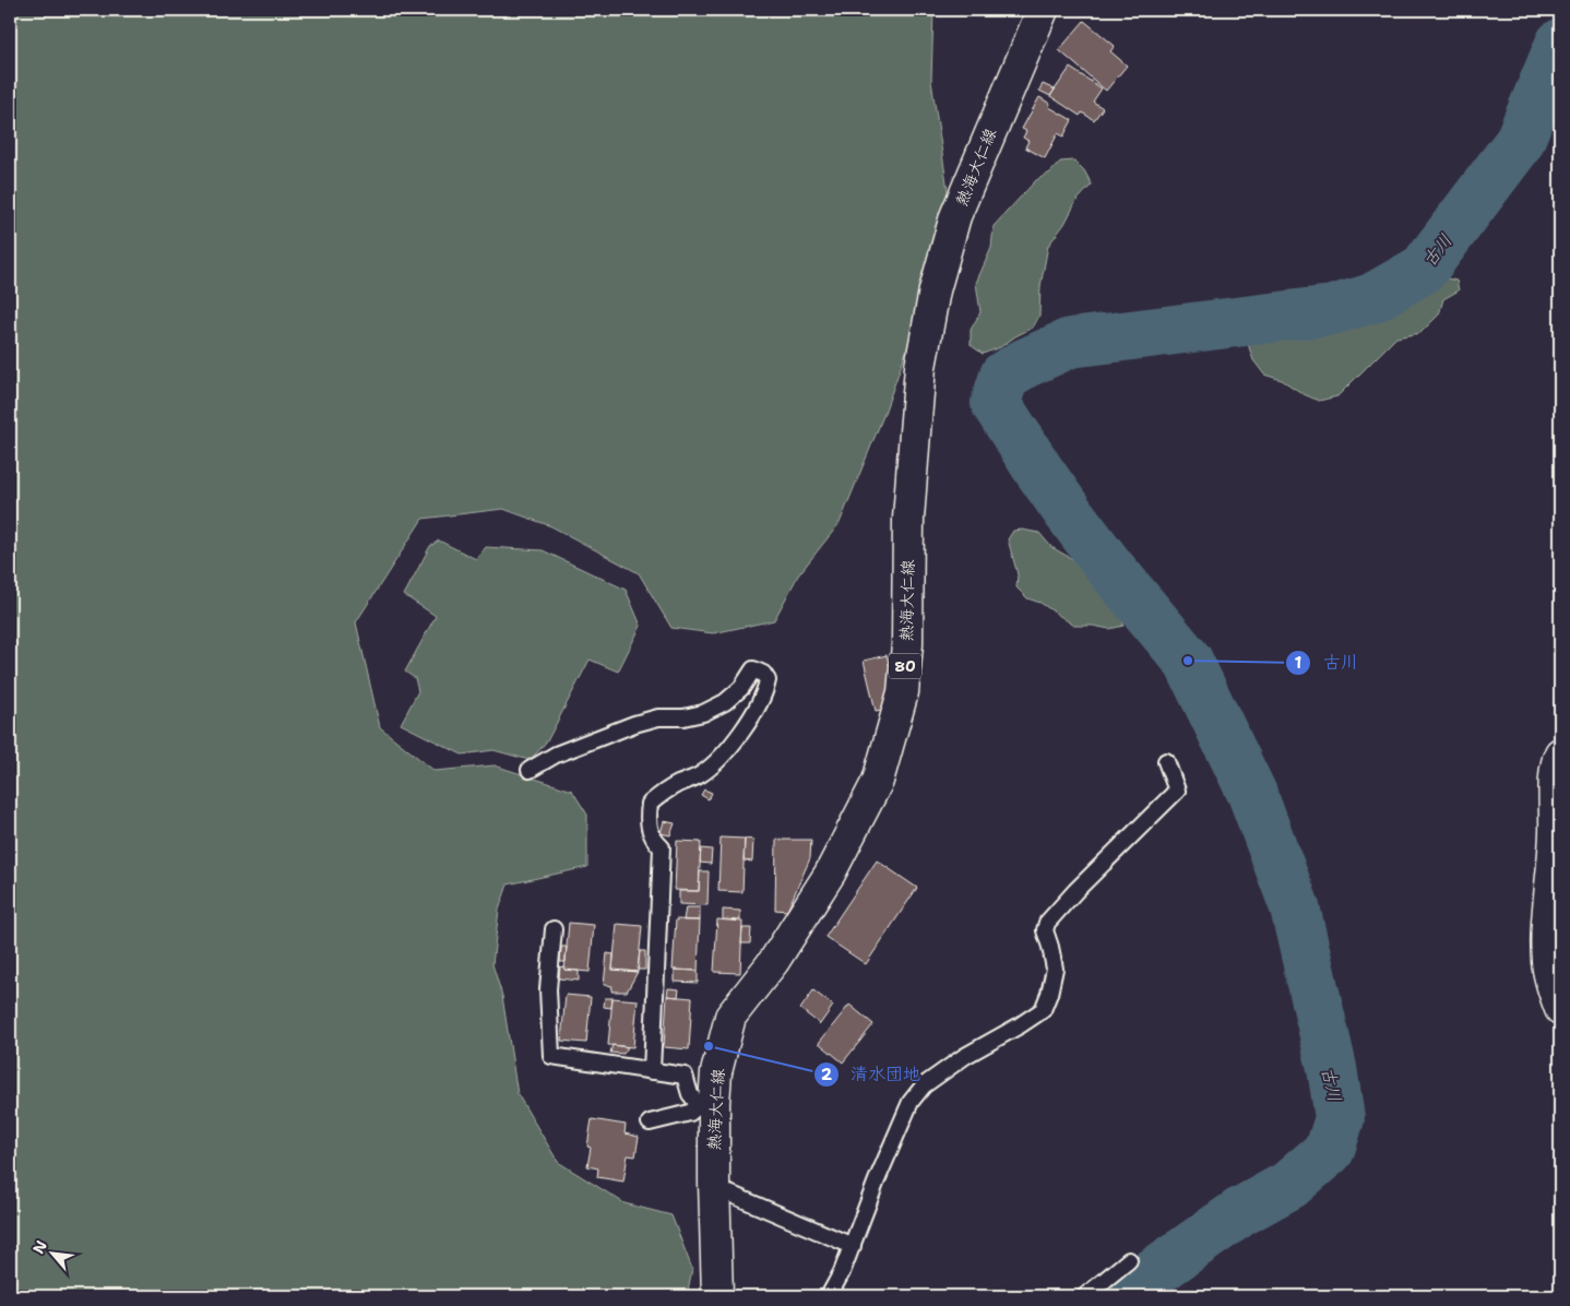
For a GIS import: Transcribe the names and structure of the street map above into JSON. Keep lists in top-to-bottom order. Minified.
{"streets":{"main road":["熱海大仁線","80"]},"water":["古川"],"places":["古川","清水団地"],"north":"top left"}
